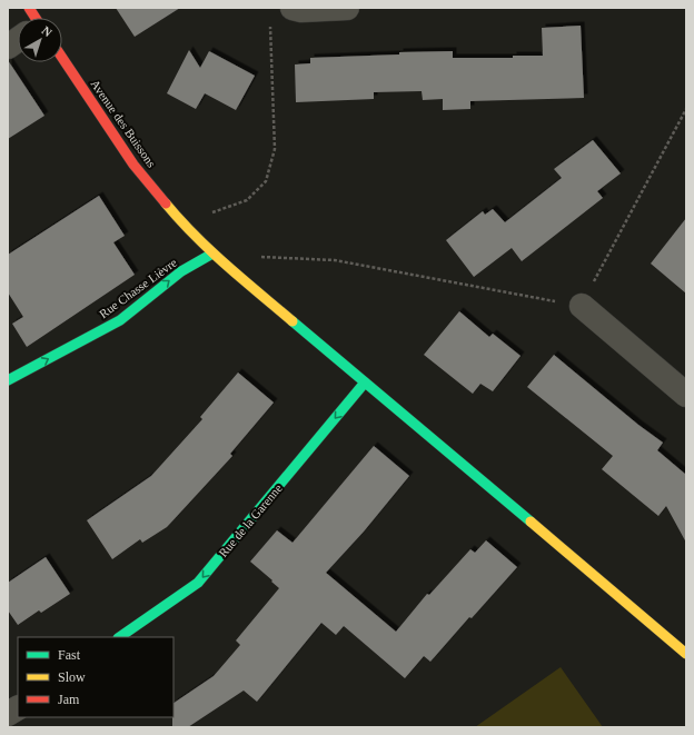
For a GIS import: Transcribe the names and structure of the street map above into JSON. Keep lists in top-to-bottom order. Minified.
{"streets":{"street":["Avenue des Buissons","Rue Chasse Lièvre","Rue de la Garenne"]},"crossings":[["Avenue des Buissons","Rue Chasse Lièvre"],["Avenue des Buissons","Rue de la Garenne"]],"one_way":["Rue Chasse Lièvre","Rue de la Garenne"],"legend":["Fast","Slow","Jam"],"north":"top right"}
